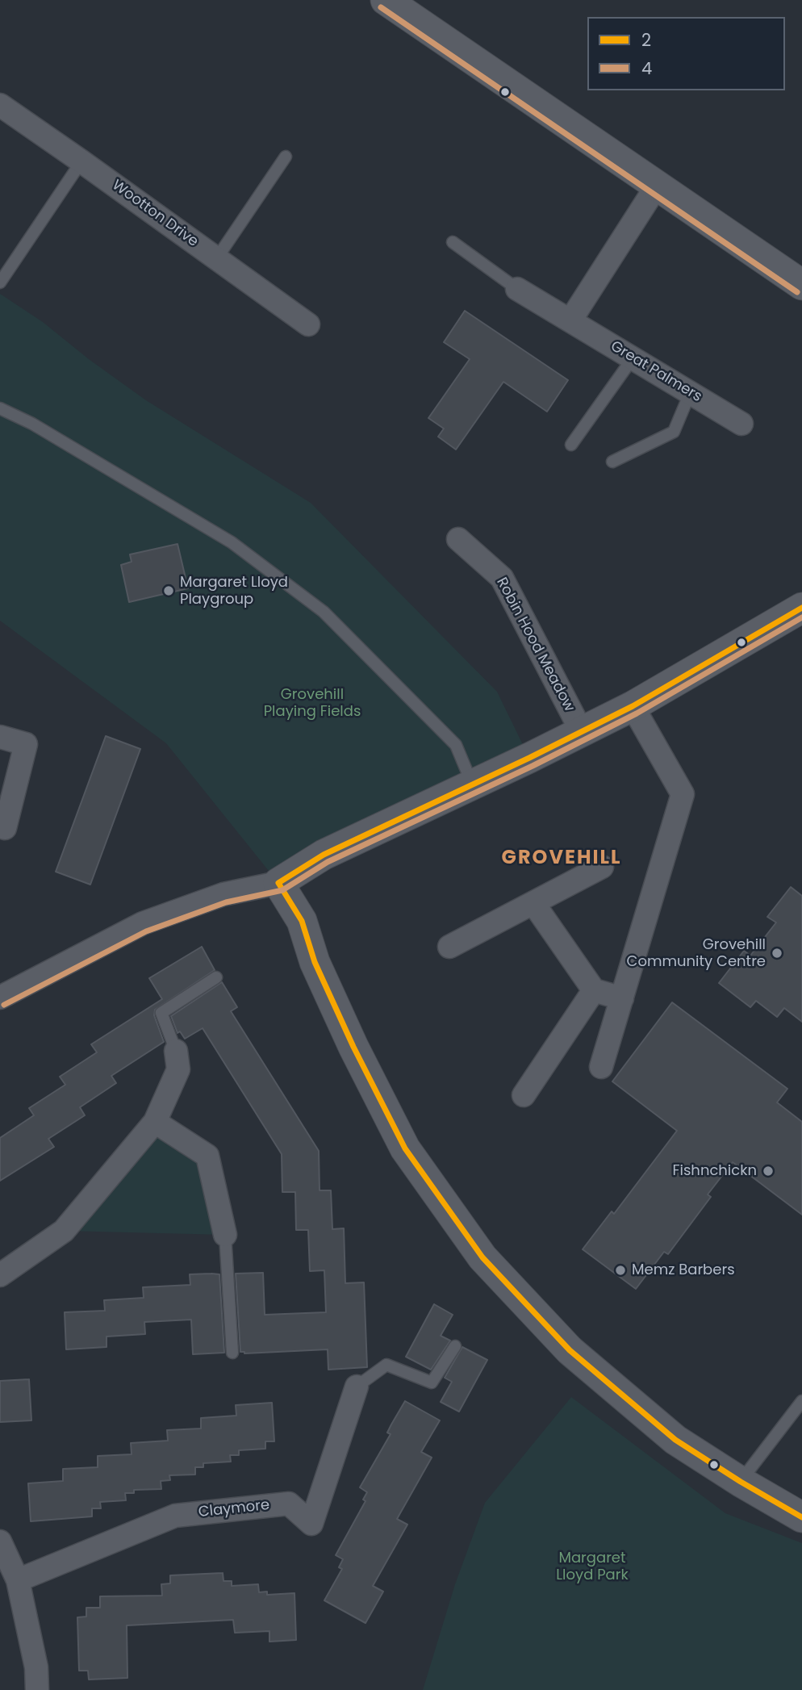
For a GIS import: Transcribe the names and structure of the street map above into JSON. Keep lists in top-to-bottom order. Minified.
{"streets":{"street":["Wootton Drive","Great Palmers","Robin Hood Meadow","Claymore"]},"districts":["GROVEHILL"],"parks":["Grovehill Playing Fields","Margaret Lloyd Park"],"places":["Margaret Lloyd Playgroup","Grovehill Community Centre","Fishnchickn","Memz Barbers"],"lines":["transit line 4","transit line 2"],"legend":["2","4"]}
